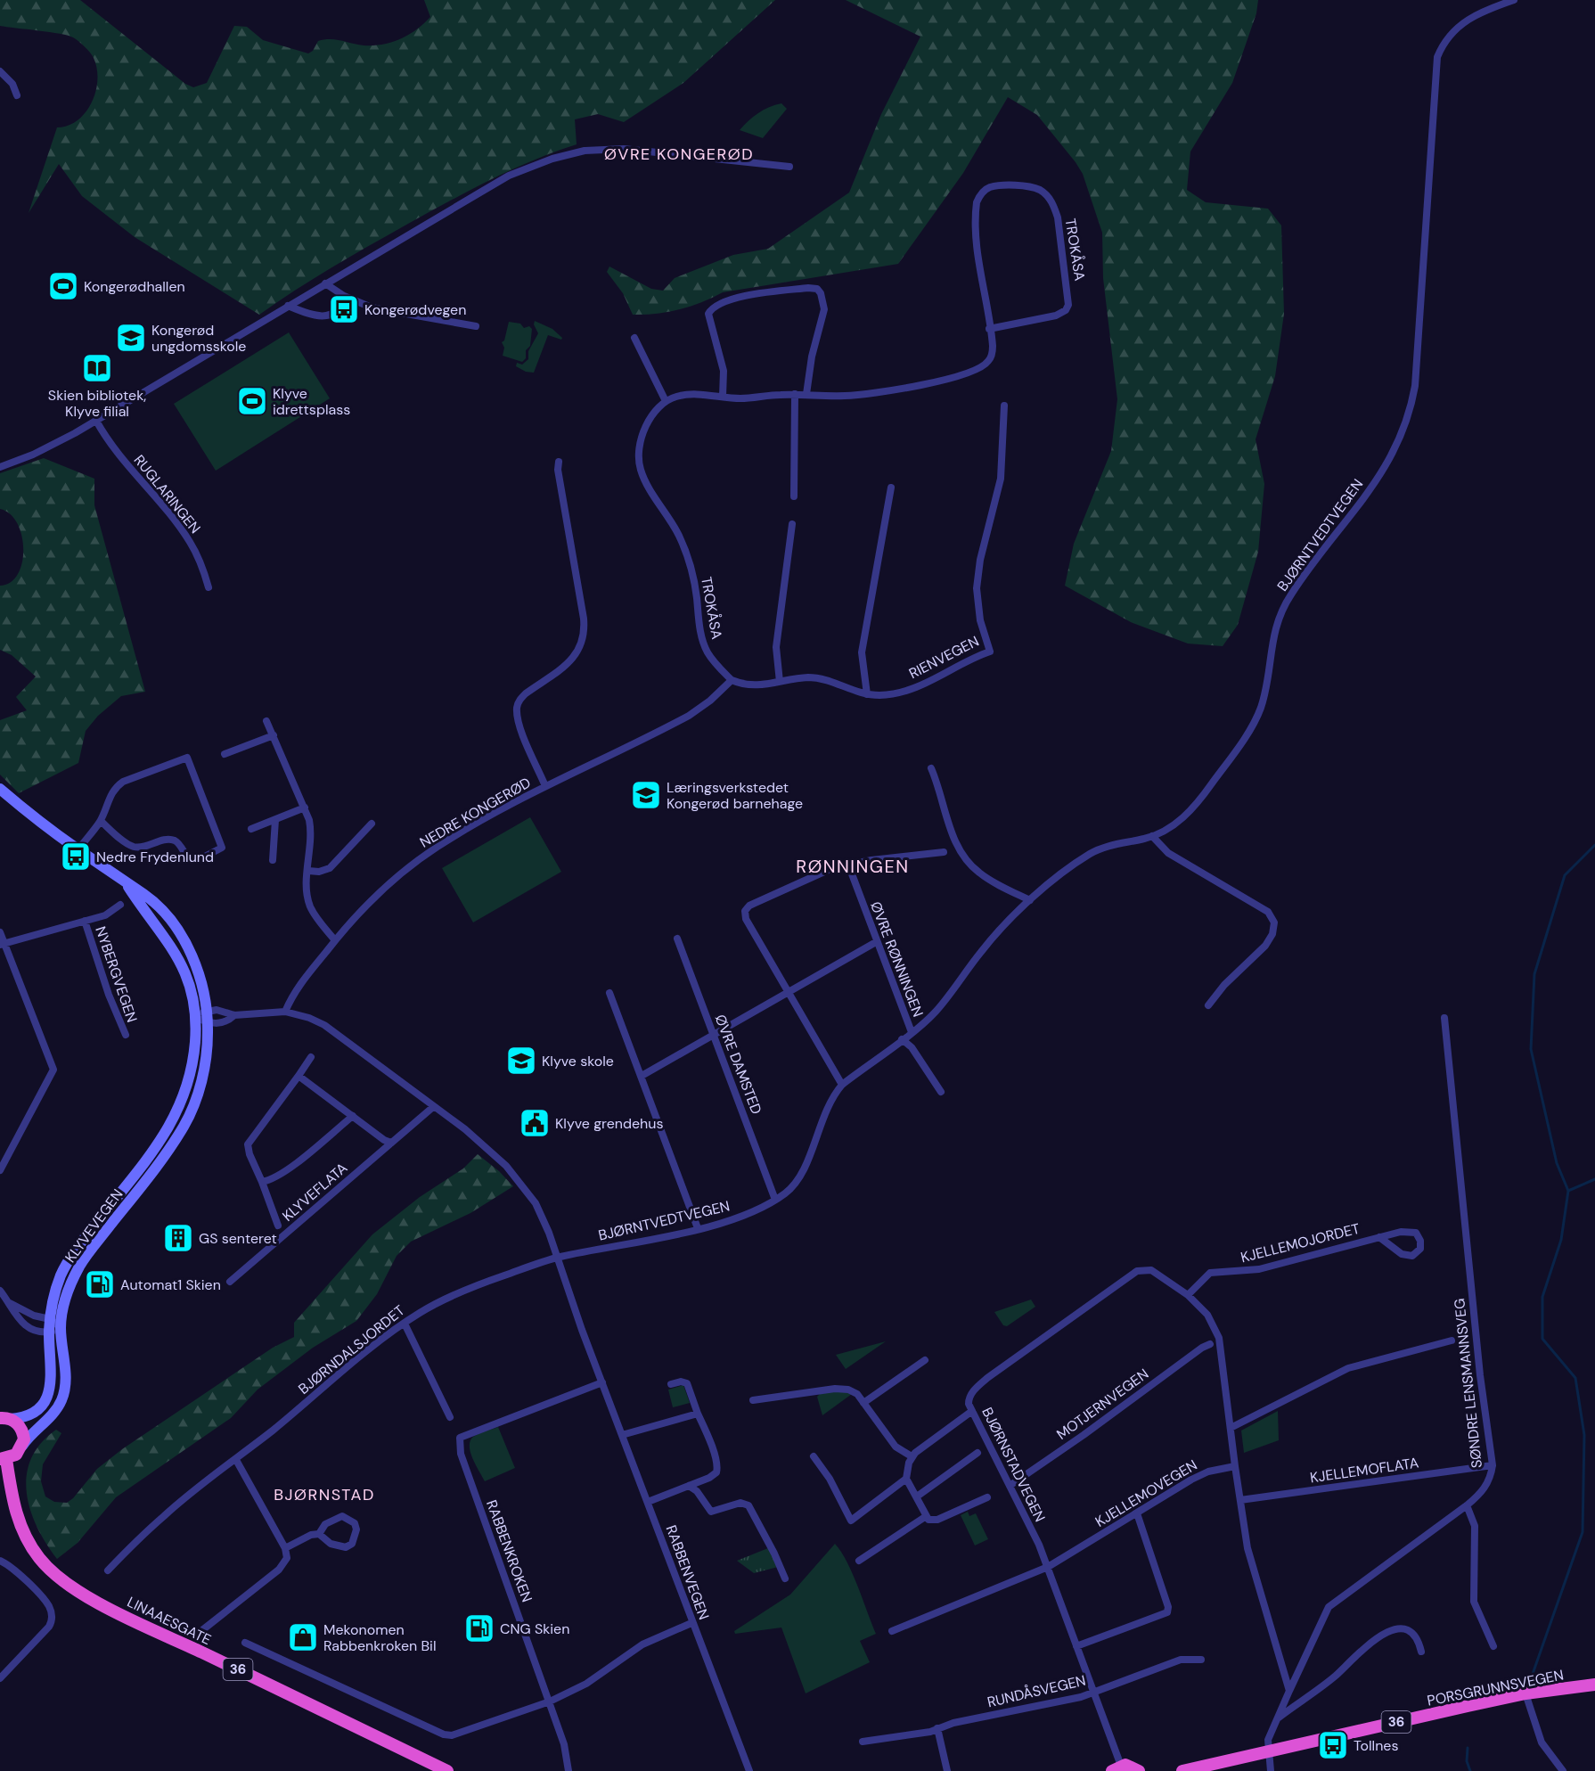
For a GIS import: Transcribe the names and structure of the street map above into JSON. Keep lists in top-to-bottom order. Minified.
{"streets":{"highway":["LINAAESGATE","36","PORSGRUNNSVEGEN"],"main road":["KLYVEVEGEN"],"street":["TROKÅSA","RUGLARINGEN","BJØRNTVEDTVEGEN","RIENVEGEN","NEDRE KONGERØD","ØVRE RØNNINGEN","NYBERGVEGEN","ØVRE DAMSTED","KLYVEFLATA","KJELLEMOJORDET","BJØRNDALSJORDET","SØNDRE LENSMANNSVEG","MOTJERNVEGEN","BJØRNSTADVEGEN","KJELLEMOFLATA","KJELLEMOVEGEN","RABBENKROKEN","RABBENVEGEN","RUNDÅSVEGEN"]},"crossings":[["TROKÅSA","RIENVEGEN"],["BJØRNTVEDTVEGEN","ØVRE RØNNINGEN"],["BJØRNTVEDTVEGEN","ØVRE DAMSTED"],["BJØRNTVEDTVEGEN","BJØRNDALSJORDET"],["BJØRNTVEDTVEGEN","RABBENVEGEN"],["KLYVEVEGEN","LINAAESGATE"],["KJELLEMOJORDET","BJØRNSTADVEGEN"],["BJØRNDALSJORDET","RABBENVEGEN"],["SØNDRE LENSMANNSVEG","KJELLEMOFLATA"],["MOTJERNVEGEN","BJØRNSTADVEGEN"],["BJØRNSTADVEGEN","KJELLEMOVEGEN"],["BJØRNSTADVEGEN","RUNDÅSVEGEN"],["RABBENKROKEN","RABBENVEGEN"]],"districts":["ØVRE KONGERØD","RØNNINGEN","BJØRNSTAD"],"places":{"sports":["Kongerødhallen","Klyve idrettsplass"],"bus stop":["Kongerødvegen","Nedre Frydenlund","Tollnes"],"school or university":["Kongerød ungdomsskole","Læringsverkstedet Kongerød barnehage","Klyve skole"],"library":["Skien bibliotek, Klyve filial"],"public building":["Klyve grendehus"],"building":["GS senteret"],"fuel station":["Automat1 Skien","CNG Skien"],"shop":["Mekonomen Rabbenkroken Bil"]}}
